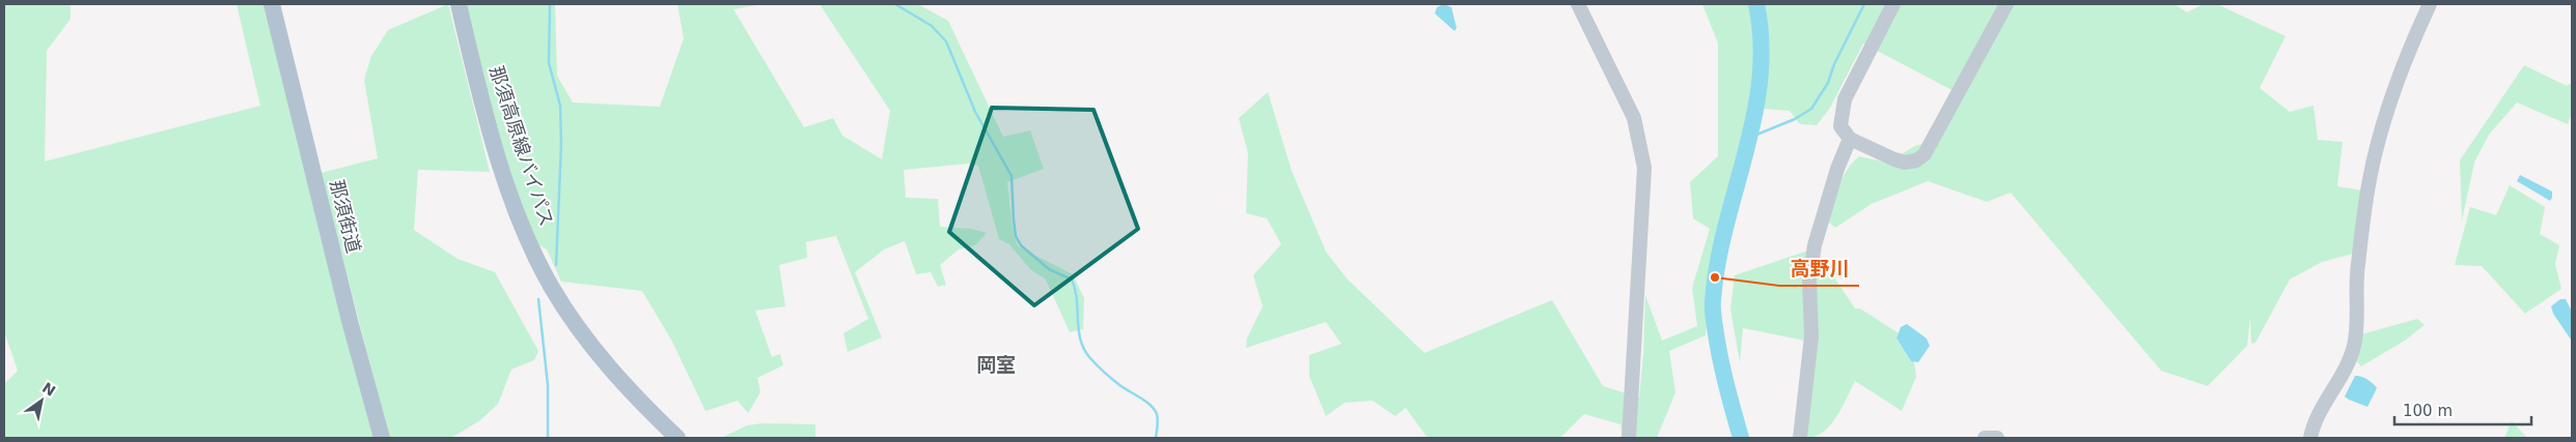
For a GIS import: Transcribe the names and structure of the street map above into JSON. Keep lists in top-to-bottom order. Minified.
{"streets":{"main road":["那須高原線バイパス","那須街道"]},"districts":["岡室"],"places":["高野川"],"scale_bar":"100 m","north":"top right"}
